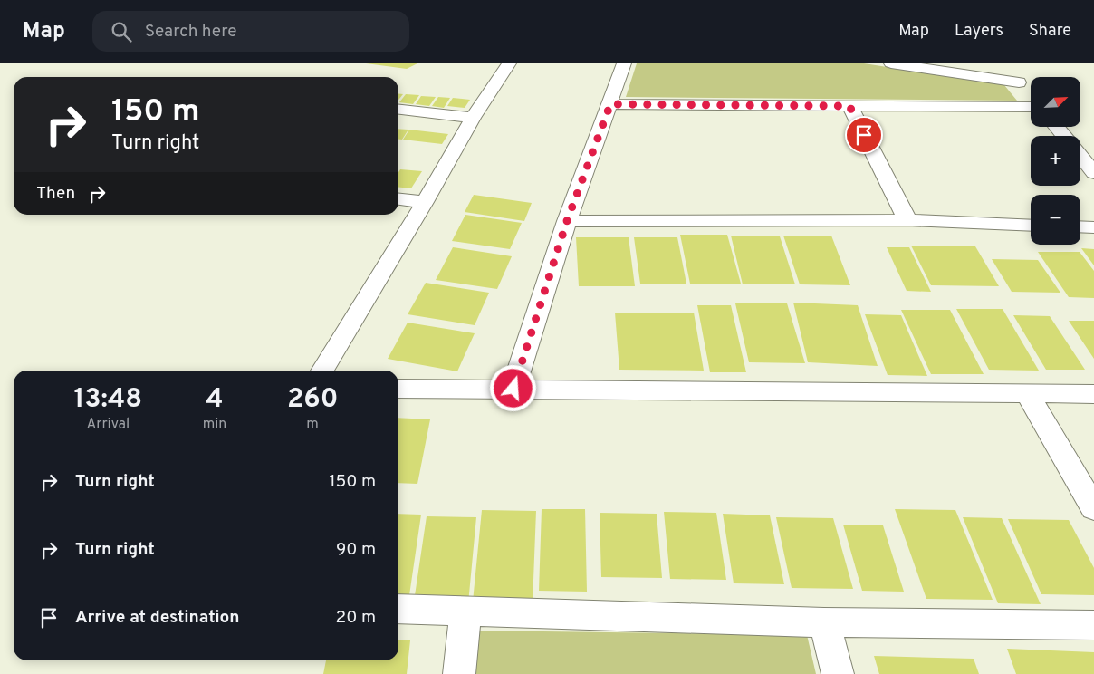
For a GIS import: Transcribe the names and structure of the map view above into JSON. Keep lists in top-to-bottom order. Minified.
{"north":"top right","page":{"header":"Map","search":"Search here","nav":["Map","Layers","Share"],"map_buttons":["+","−"],"turn":["150 m","Turn right"],"then":"Then","eta":["13:48","Arrival","4","min","260","m"],"list":[{"name":"Turn right","value":"150 m"},{"name":"Turn right","value":"90 m"},{"name":"Arrive at destination","value":"20 m"}]}}
